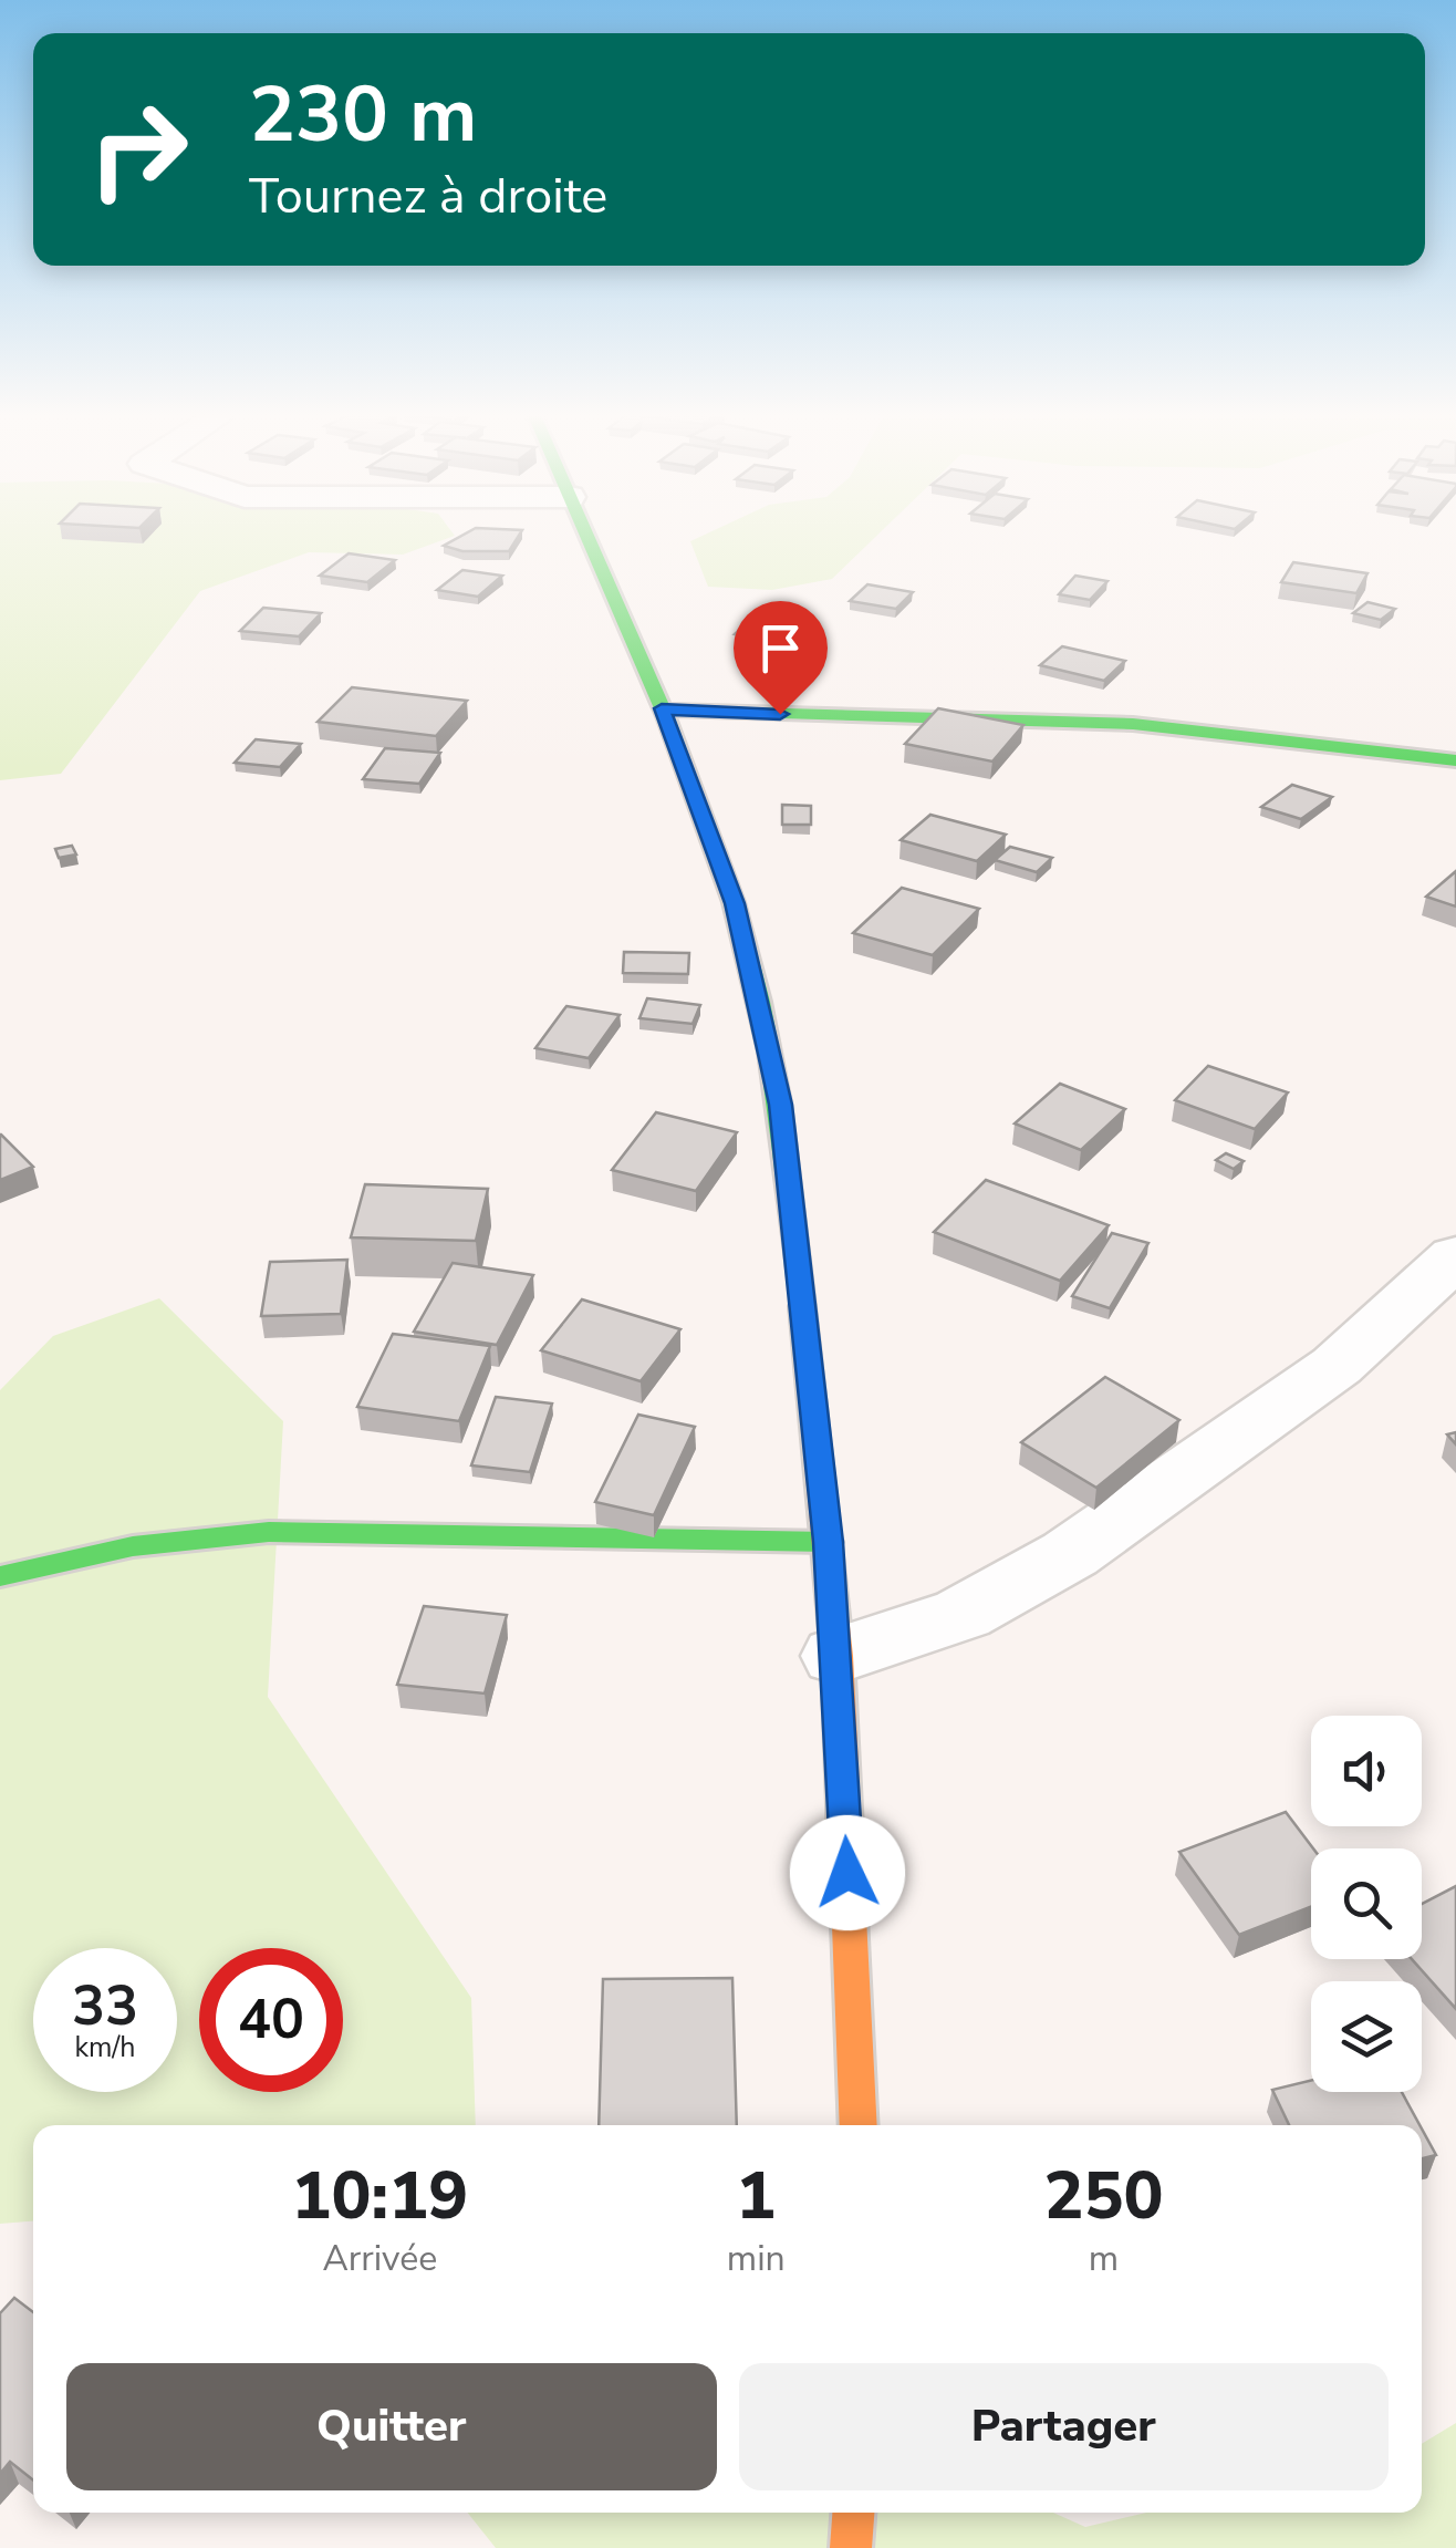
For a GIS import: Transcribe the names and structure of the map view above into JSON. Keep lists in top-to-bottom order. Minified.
{"page":{"turn":["230 m","Tournez à droite"],"speed":"33 km/h","limit":"40","eta":["10:19","Arrivée","1","min","250","m"],"buttons":["Quitter","Partager"]}}
